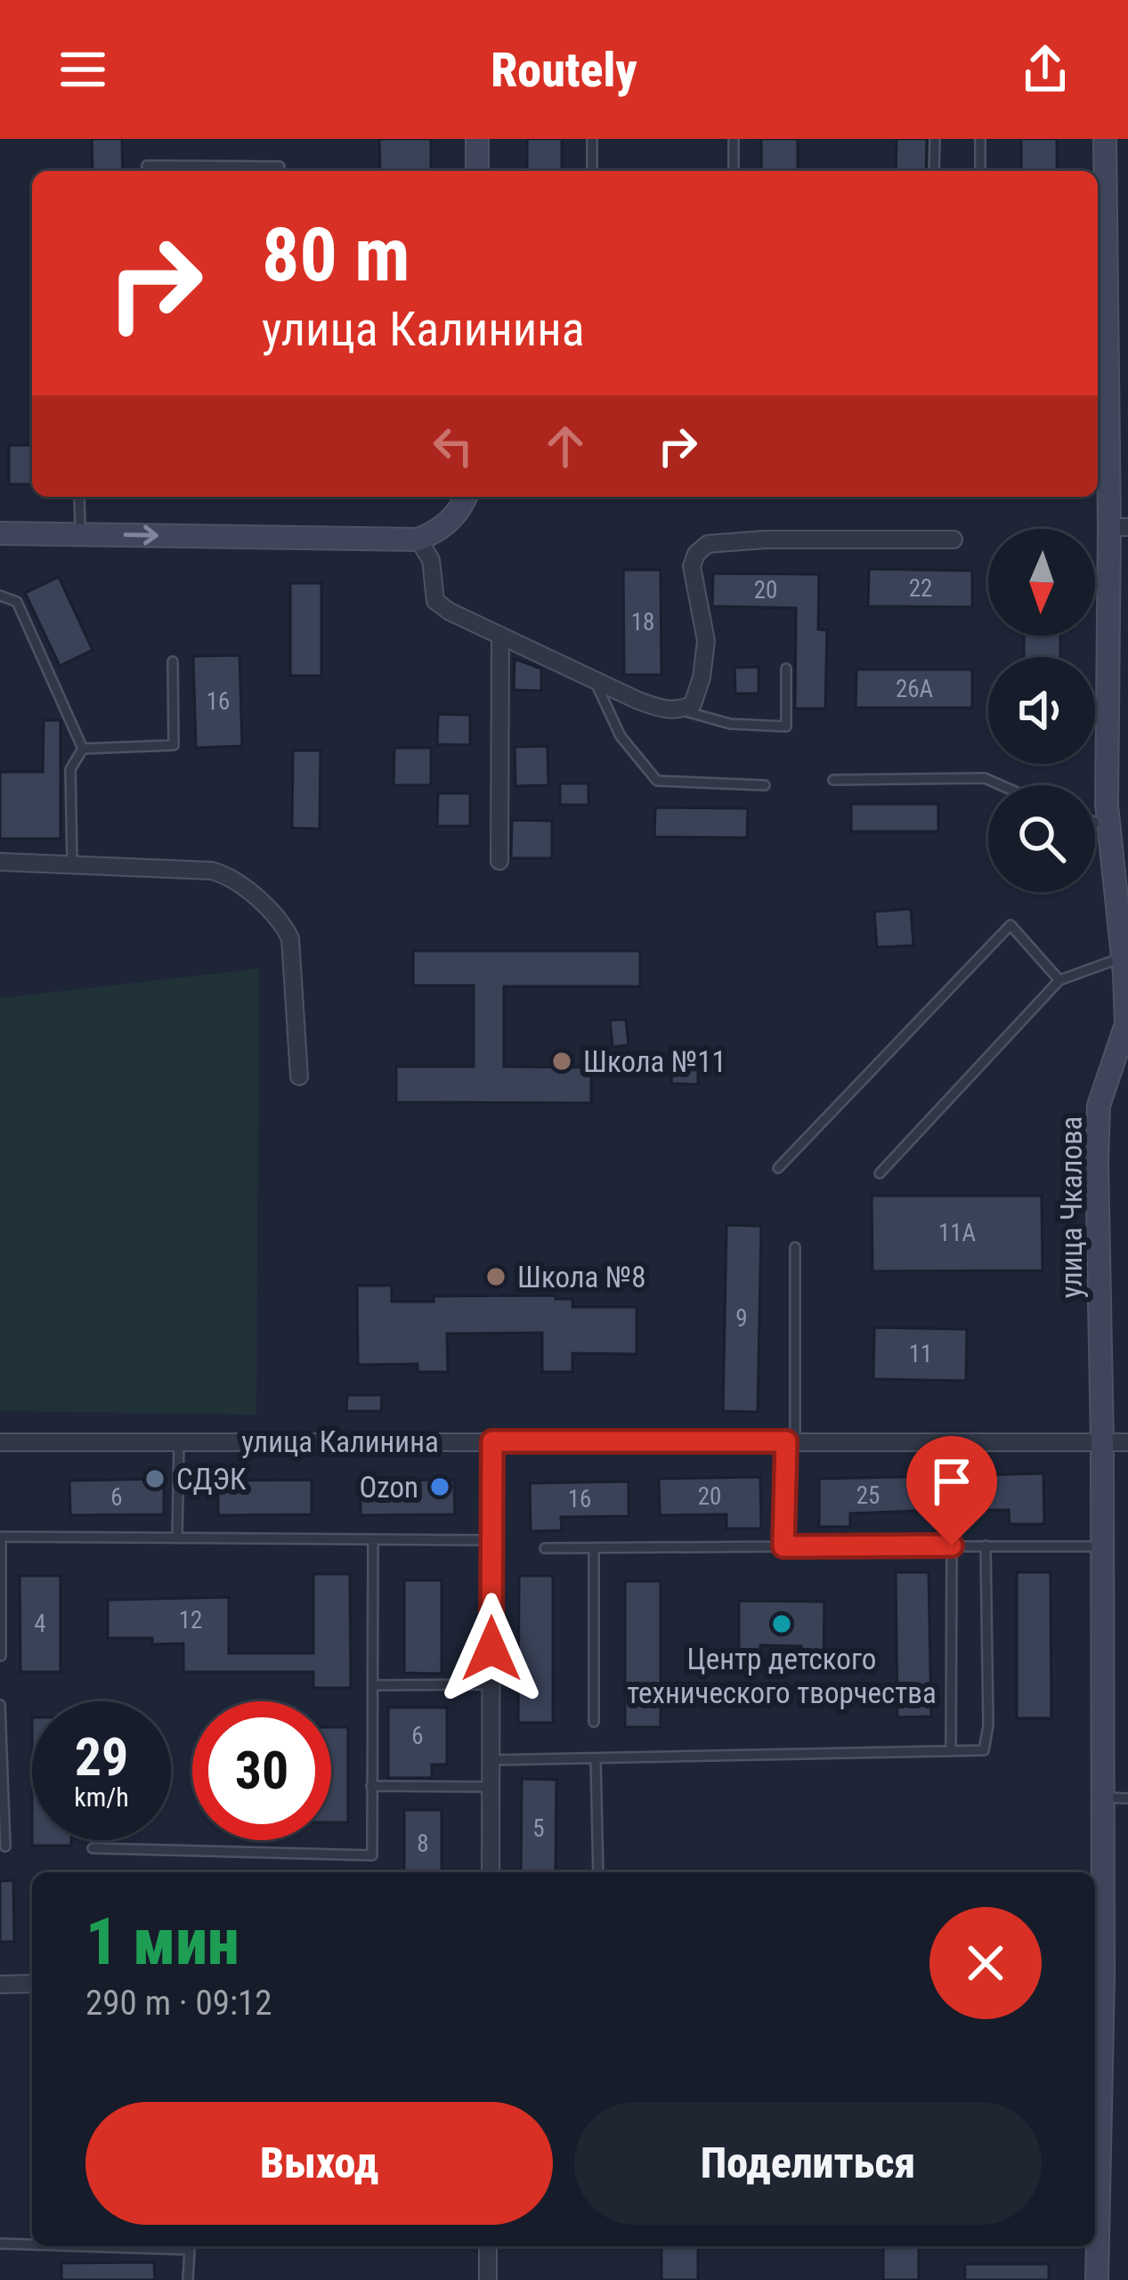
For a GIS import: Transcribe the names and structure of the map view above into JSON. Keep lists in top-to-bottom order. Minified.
{"streets":{"street":["улица Чкалова","улица Калинина"]},"crossings":[["улица Чкалова","улица Калинина"]],"places":["Школа №11","Школа №8","СДЭК","Ozon","Центр детского технического творчества"],"house_numbers":["22","20","18","26А","16","11А","9","11","25","20","6","16","12","4","6","5","8"],"north":"bottom","page":{"header":"Routely","turn":["80 m","улица Калинина"],"speed":"29 km/h","limit":"30","heading":["1 мин","290 m · 09:12"],"buttons":["Выход","Поделиться"]}}
